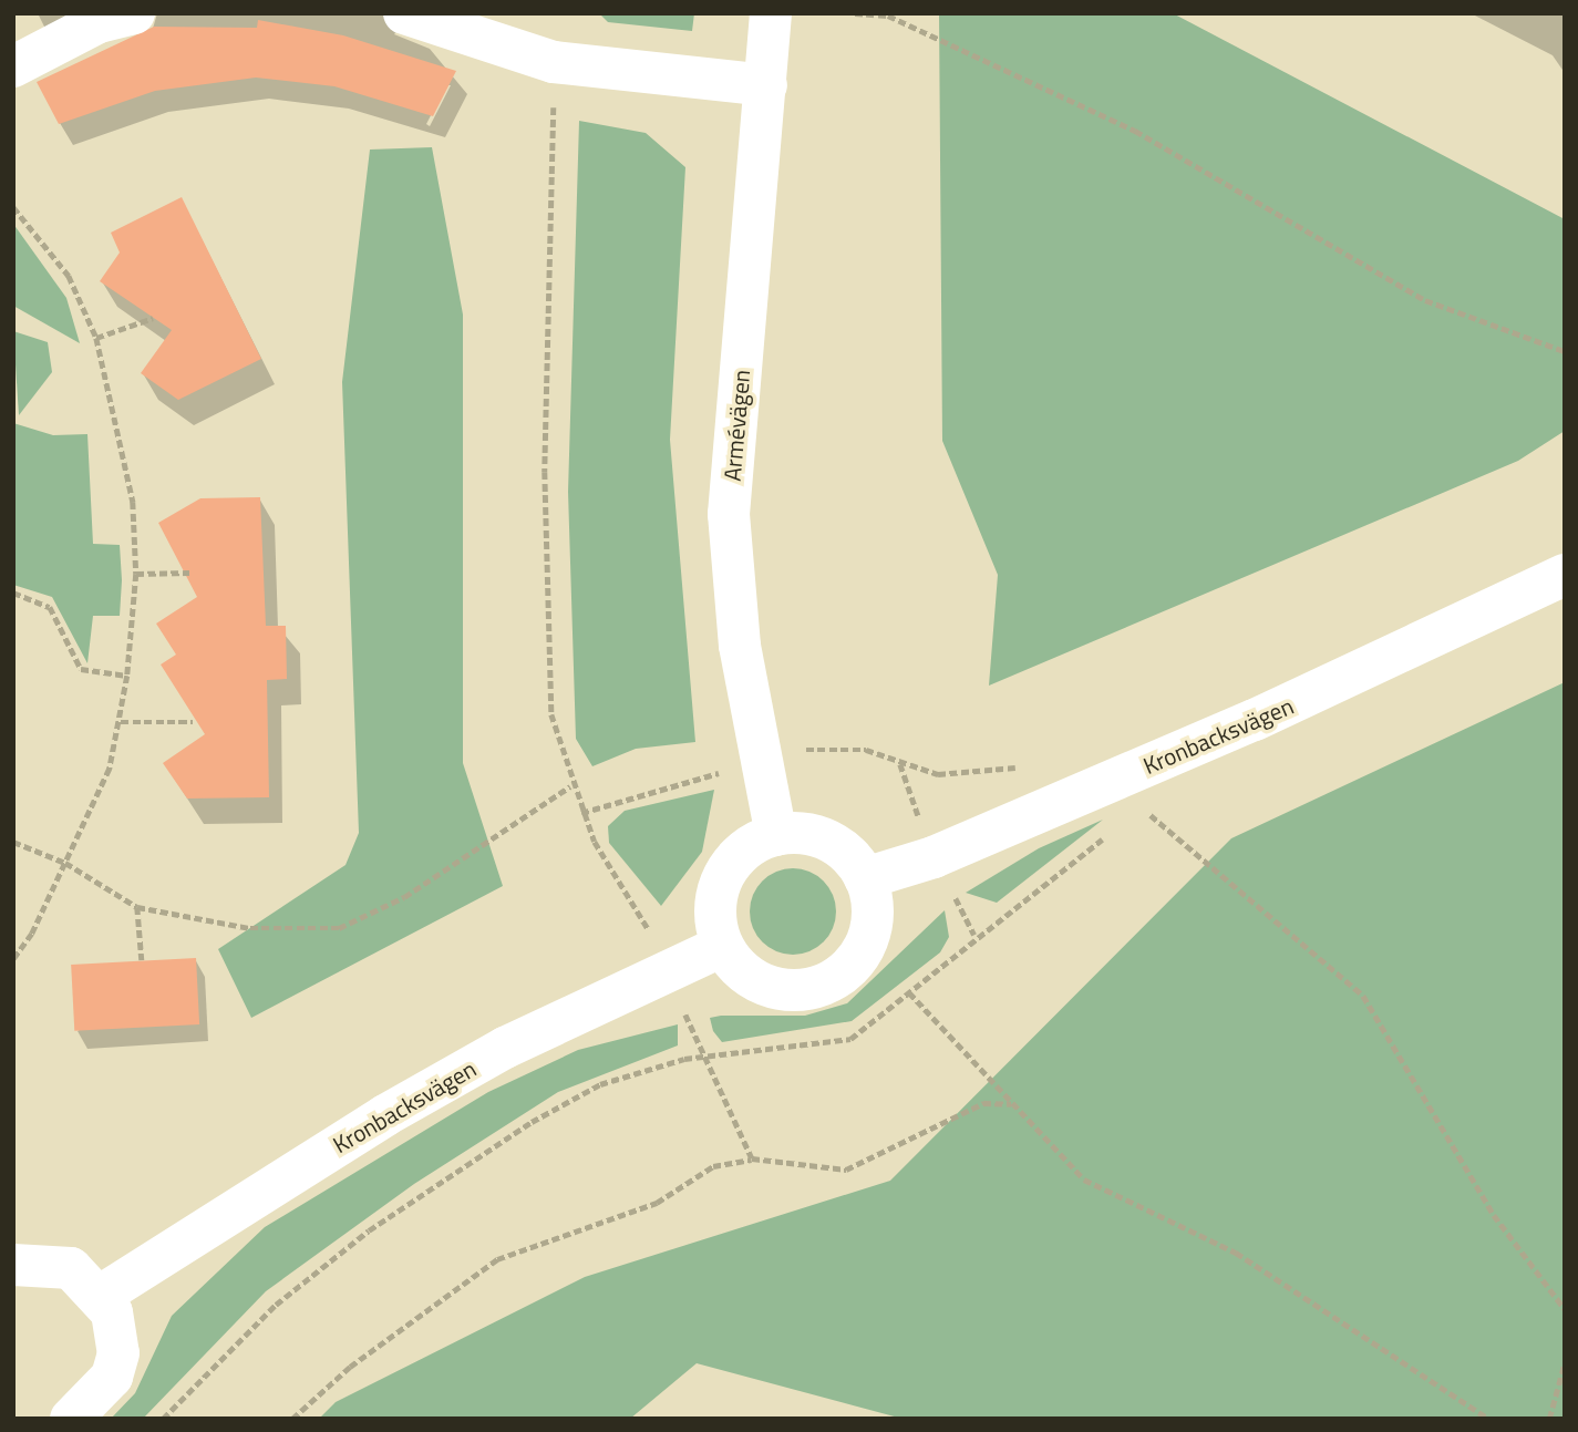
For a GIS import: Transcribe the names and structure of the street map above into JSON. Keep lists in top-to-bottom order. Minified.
{"streets":{"street":["Armévägen","Kronbacksvägen"]},"crossings":[["Armévägen","Kronbacksvägen"]]}
